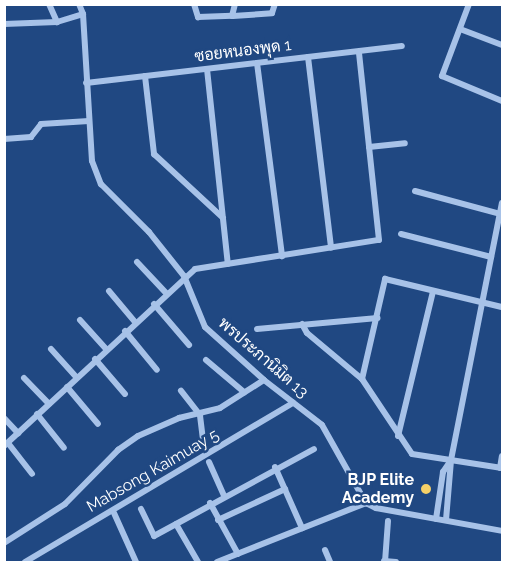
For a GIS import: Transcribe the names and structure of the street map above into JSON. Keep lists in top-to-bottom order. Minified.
{"streets":{"street":["ซอยหนองพุด 1","พรประภานิมิต 13","Mabsong Kaimuay 5"]},"crossings":[["ซอยหนองพุด 1","พรประภานิมิต 13"],["พรประภานิมิต 13","Mabsong Kaimuay 5"]],"places":["BJP Elite Academy"]}
